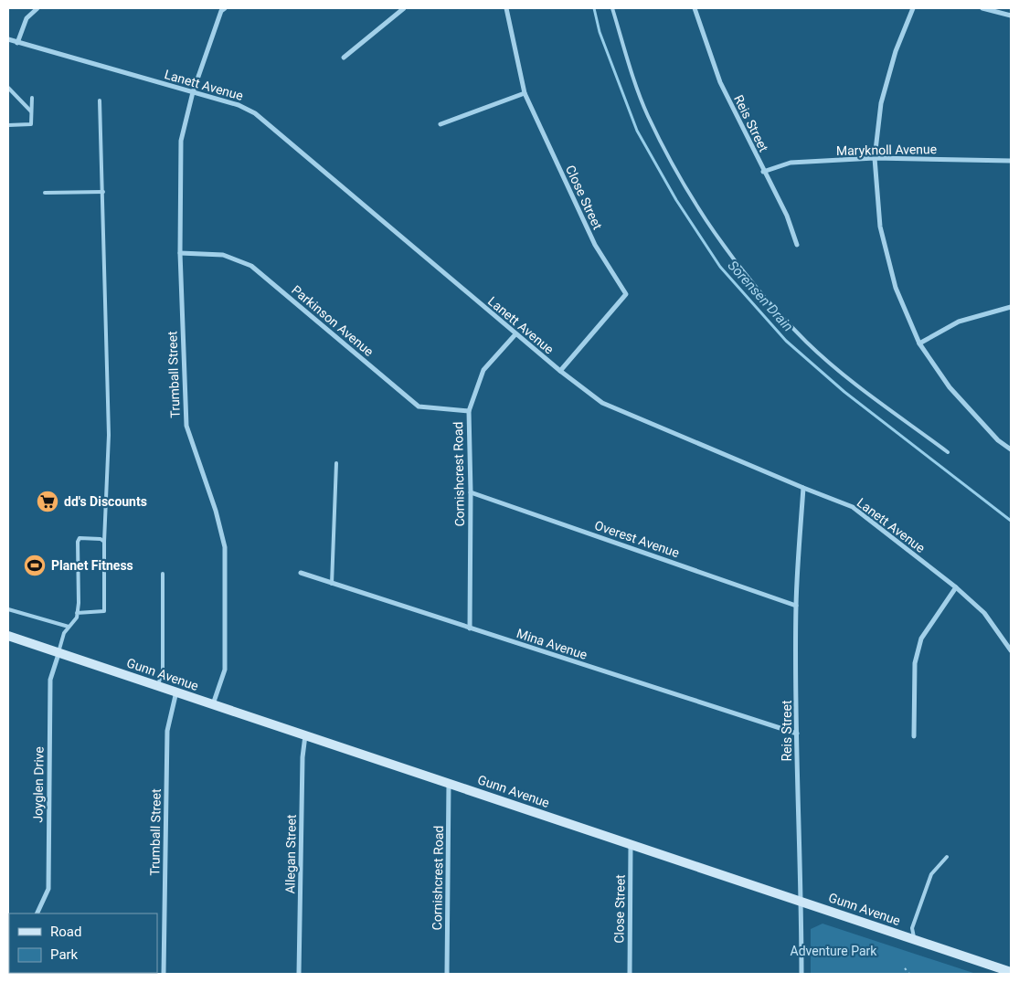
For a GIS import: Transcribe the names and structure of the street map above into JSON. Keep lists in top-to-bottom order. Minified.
{"streets":{"street":["Lanett Avenue","Reis Street","Maryknoll Avenue","Close Street","Parkinson Avenue","Trumball Street","Cornishcrest Road","Overest Avenue","Mina Avenue","Gunn Avenue","Joyglen Drive","Allegan Street"]},"crossings":[["Lanett Avenue","Reis Street"],["Lanett Avenue","Close Street"],["Lanett Avenue","Trumball Street"],["Lanett Avenue","Cornishcrest Road"],["Reis Street","Maryknoll Avenue"],["Reis Street","Overest Avenue"],["Reis Street","Mina Avenue"],["Reis Street","Gunn Avenue"],["Close Street","Gunn Avenue"],["Parkinson Avenue","Trumball Street"],["Parkinson Avenue","Cornishcrest Road"],["Trumball Street","Gunn Avenue"],["Cornishcrest Road","Overest Avenue"],["Cornishcrest Road","Mina Avenue"],["Cornishcrest Road","Gunn Avenue"],["Gunn Avenue","Joyglen Drive"],["Gunn Avenue","Allegan Street"]],"water":["Sorensen Drain"],"parks":["Adventure Park"],"places":{"supermarket":["dd's Discounts"],"sports":["Planet Fitness"]},"legend":["Road","Park"]}
